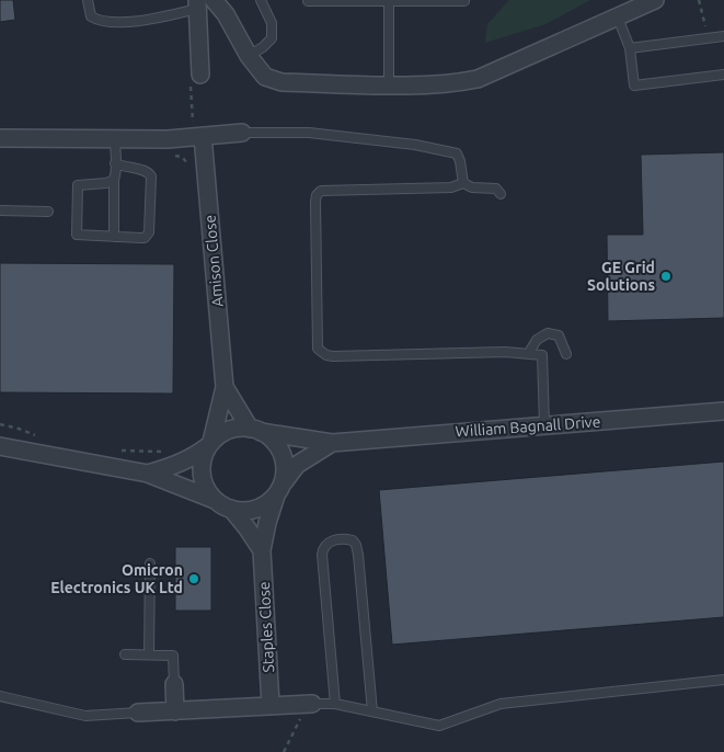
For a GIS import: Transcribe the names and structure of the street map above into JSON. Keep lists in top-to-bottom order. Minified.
{"streets":{"street":["Amison Close","William Bagnall Drive","Staples Close"]},"crossings":[["Amison Close","William Bagnall Drive"],["Amison Close","Staples Close"],["William Bagnall Drive","Staples Close"]],"places":["GE Grid Solutions","Omicron Electronics UK Ltd"]}
